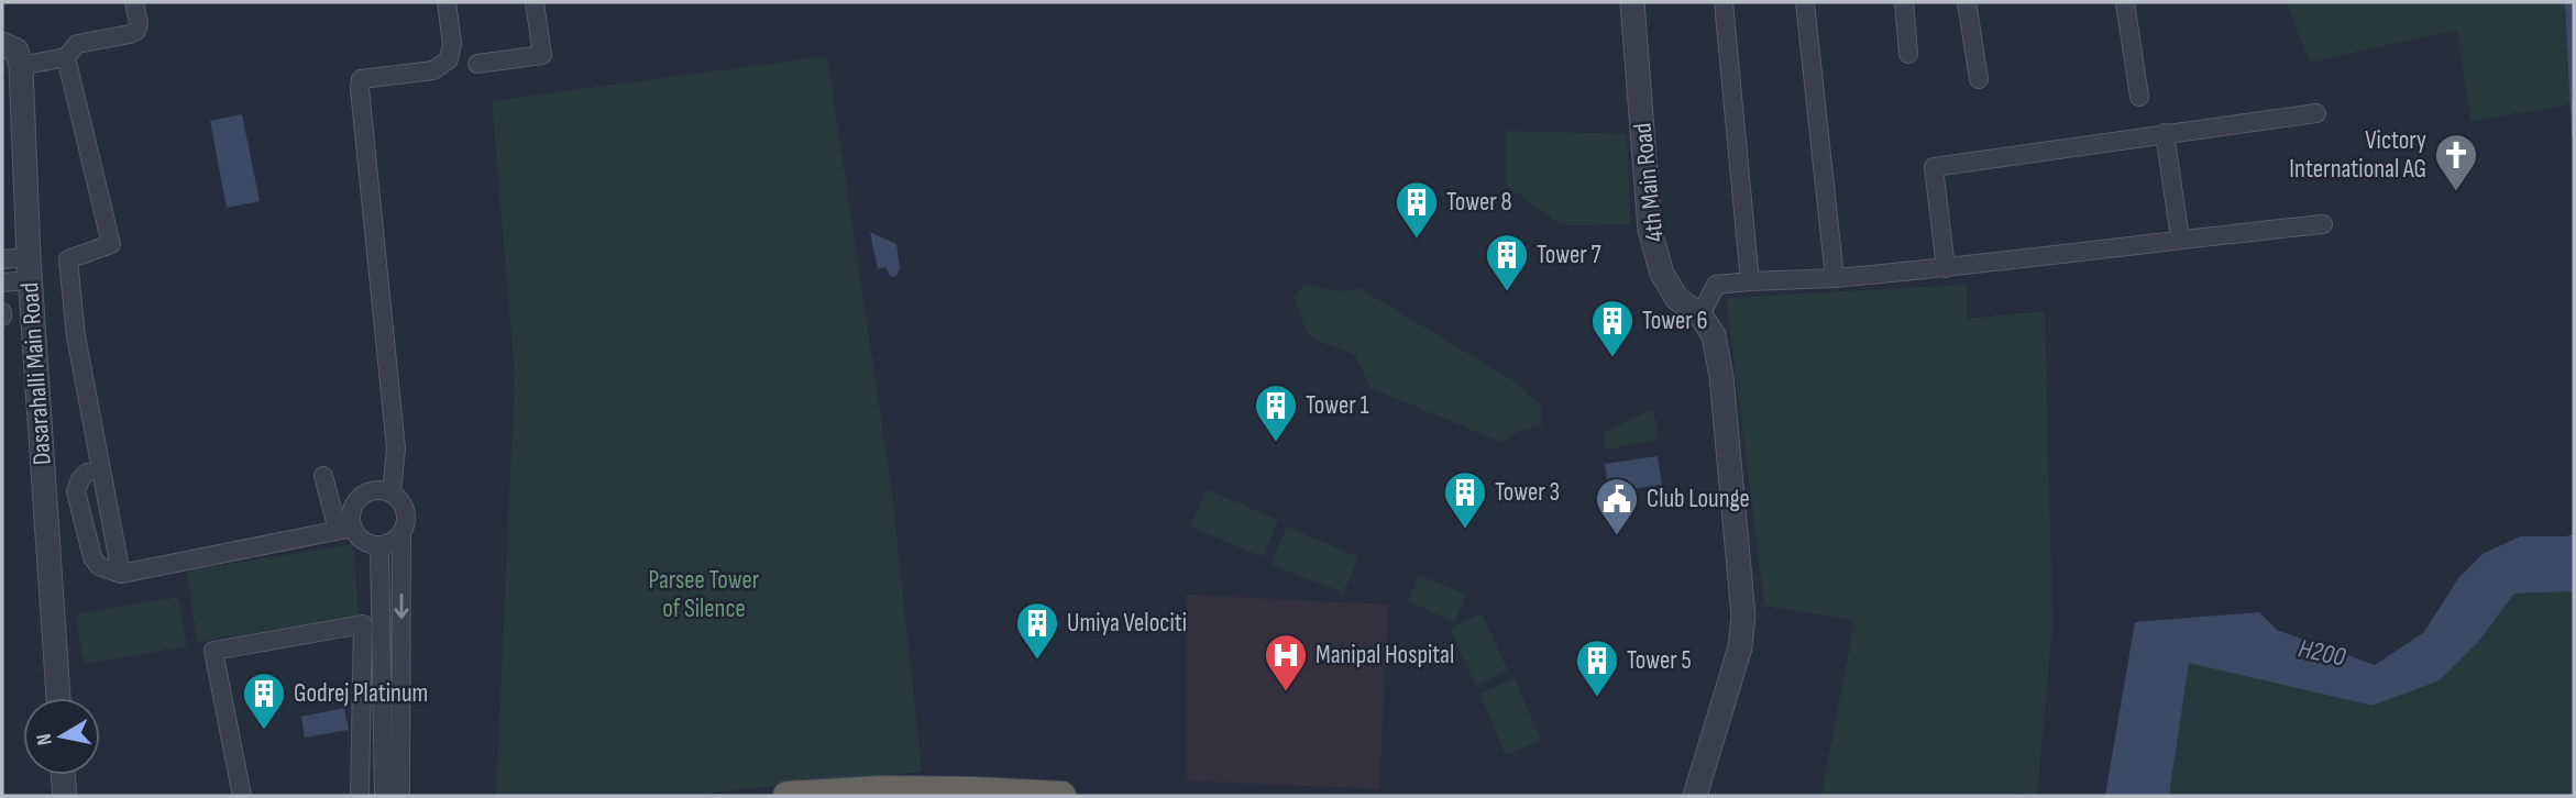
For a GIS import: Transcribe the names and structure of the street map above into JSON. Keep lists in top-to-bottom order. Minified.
{"streets":{"street":["4th Main Road","Dasarahalli Main Road"]},"water":["H200"],"parks":["Parsee Tower of Silence"],"places":{"church":["Victory International AG"],"building":["Tower 8","Tower 7","Tower 6","Tower 1","Tower 3","Umiya Velociti","Tower 5","Godrej Platinum"],"public building":["Club Lounge"],"hospital":["Manipal Hospital"]},"north":"left"}
